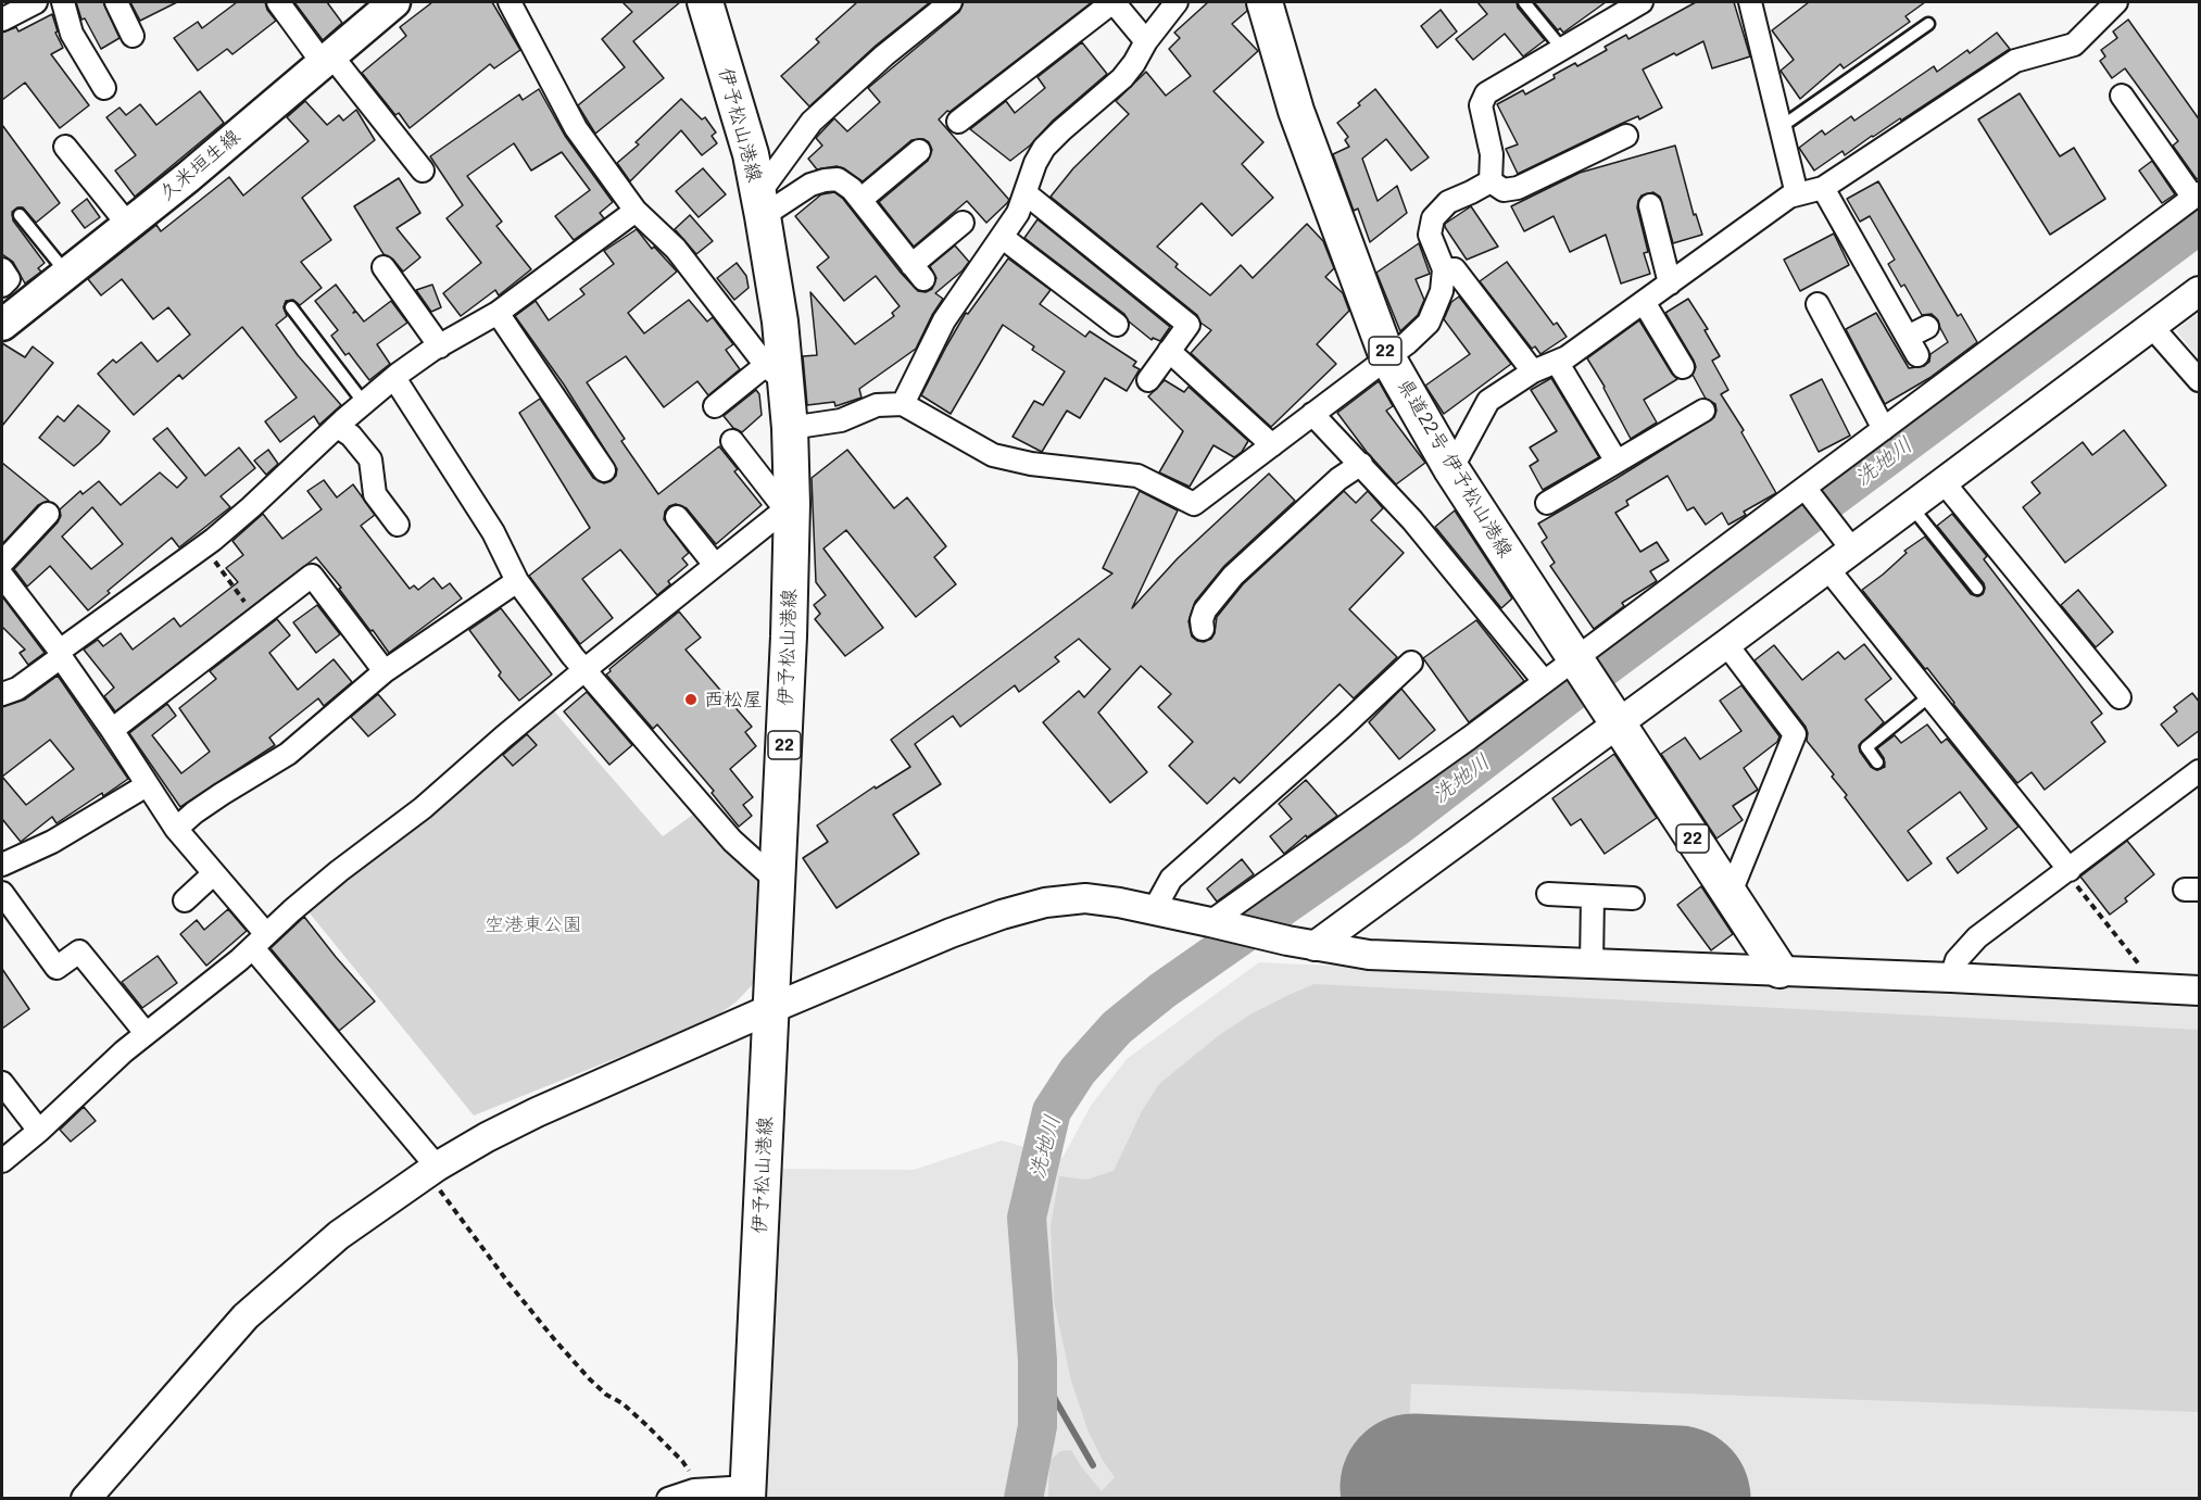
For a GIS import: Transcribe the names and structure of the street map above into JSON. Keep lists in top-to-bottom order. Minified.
{"streets":{"main road":["伊予松山港線","久米垣生線","22","県道22号 伊予松山港線"]},"crossings":[["22","県道22号 伊予松山港線"]],"water":["洗地川"],"parks":["空港東公園"],"places":["西松屋"]}
